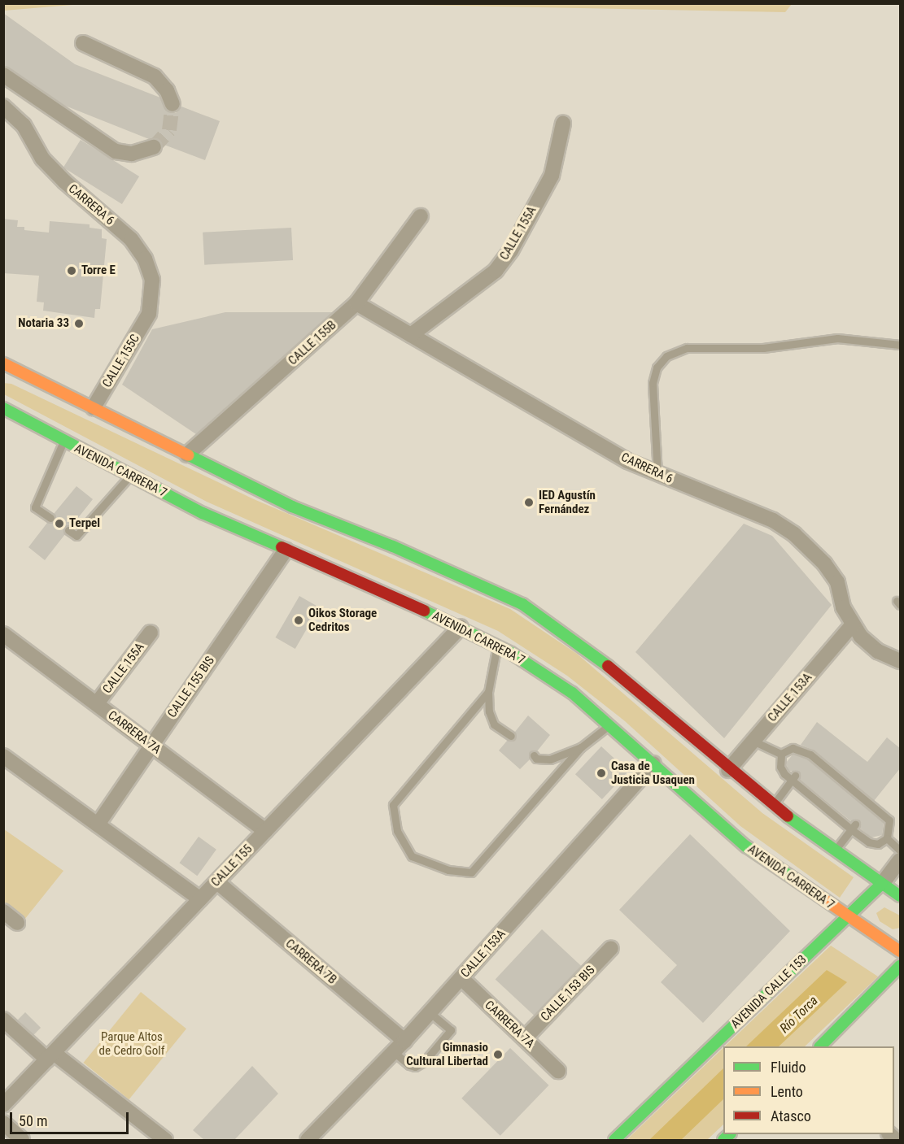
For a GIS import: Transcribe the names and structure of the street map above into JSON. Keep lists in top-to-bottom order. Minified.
{"streets":{"main road":["AVENIDA CARRERA 7","AVENIDA CALLE 153"],"street":["CARRERA 6","CALLE 155A","CALLE 155B","CALLE 155C","CALLE 155 BIS","CALLE 153A","CARRERA 7A","CALLE 155","CARRERA 7B","CALLE 153 BIS"]},"crossings":[["CARRERA 6","CALLE 155A"],["CARRERA 6","CALLE 155B"],["CARRERA 6","CALLE 155C"],["CARRERA 6","CALLE 153A"],["CALLE 155A","CARRERA 7A"],["AVENIDA CARRERA 7","CALLE 155 BIS"],["AVENIDA CARRERA 7","CALLE 153A"],["AVENIDA CARRERA 7","CALLE 155"],["AVENIDA CARRERA 7","AVENIDA CALLE 153"],["CALLE 155 BIS","CARRERA 7A"],["CALLE 153A","CARRERA 7A"],["CALLE 153A","CARRERA 7B"],["CARRERA 7A","CALLE 155"],["CARRERA 7A","CALLE 153 BIS"],["CALLE 155","CARRERA 7B"]],"water":["Río Torca"],"parks":["Parque Altos de Cedro Golf"],"places":["Torre E","Notaria 33","IED Agustín Fernández","Terpel","Oikos Storage Cedritos","Casa de Justicia Usaquen","Gimnasio Cultural Libertad"],"legend":["Fluido","Lento","Atasco"],"scale_bar":"50 m"}
